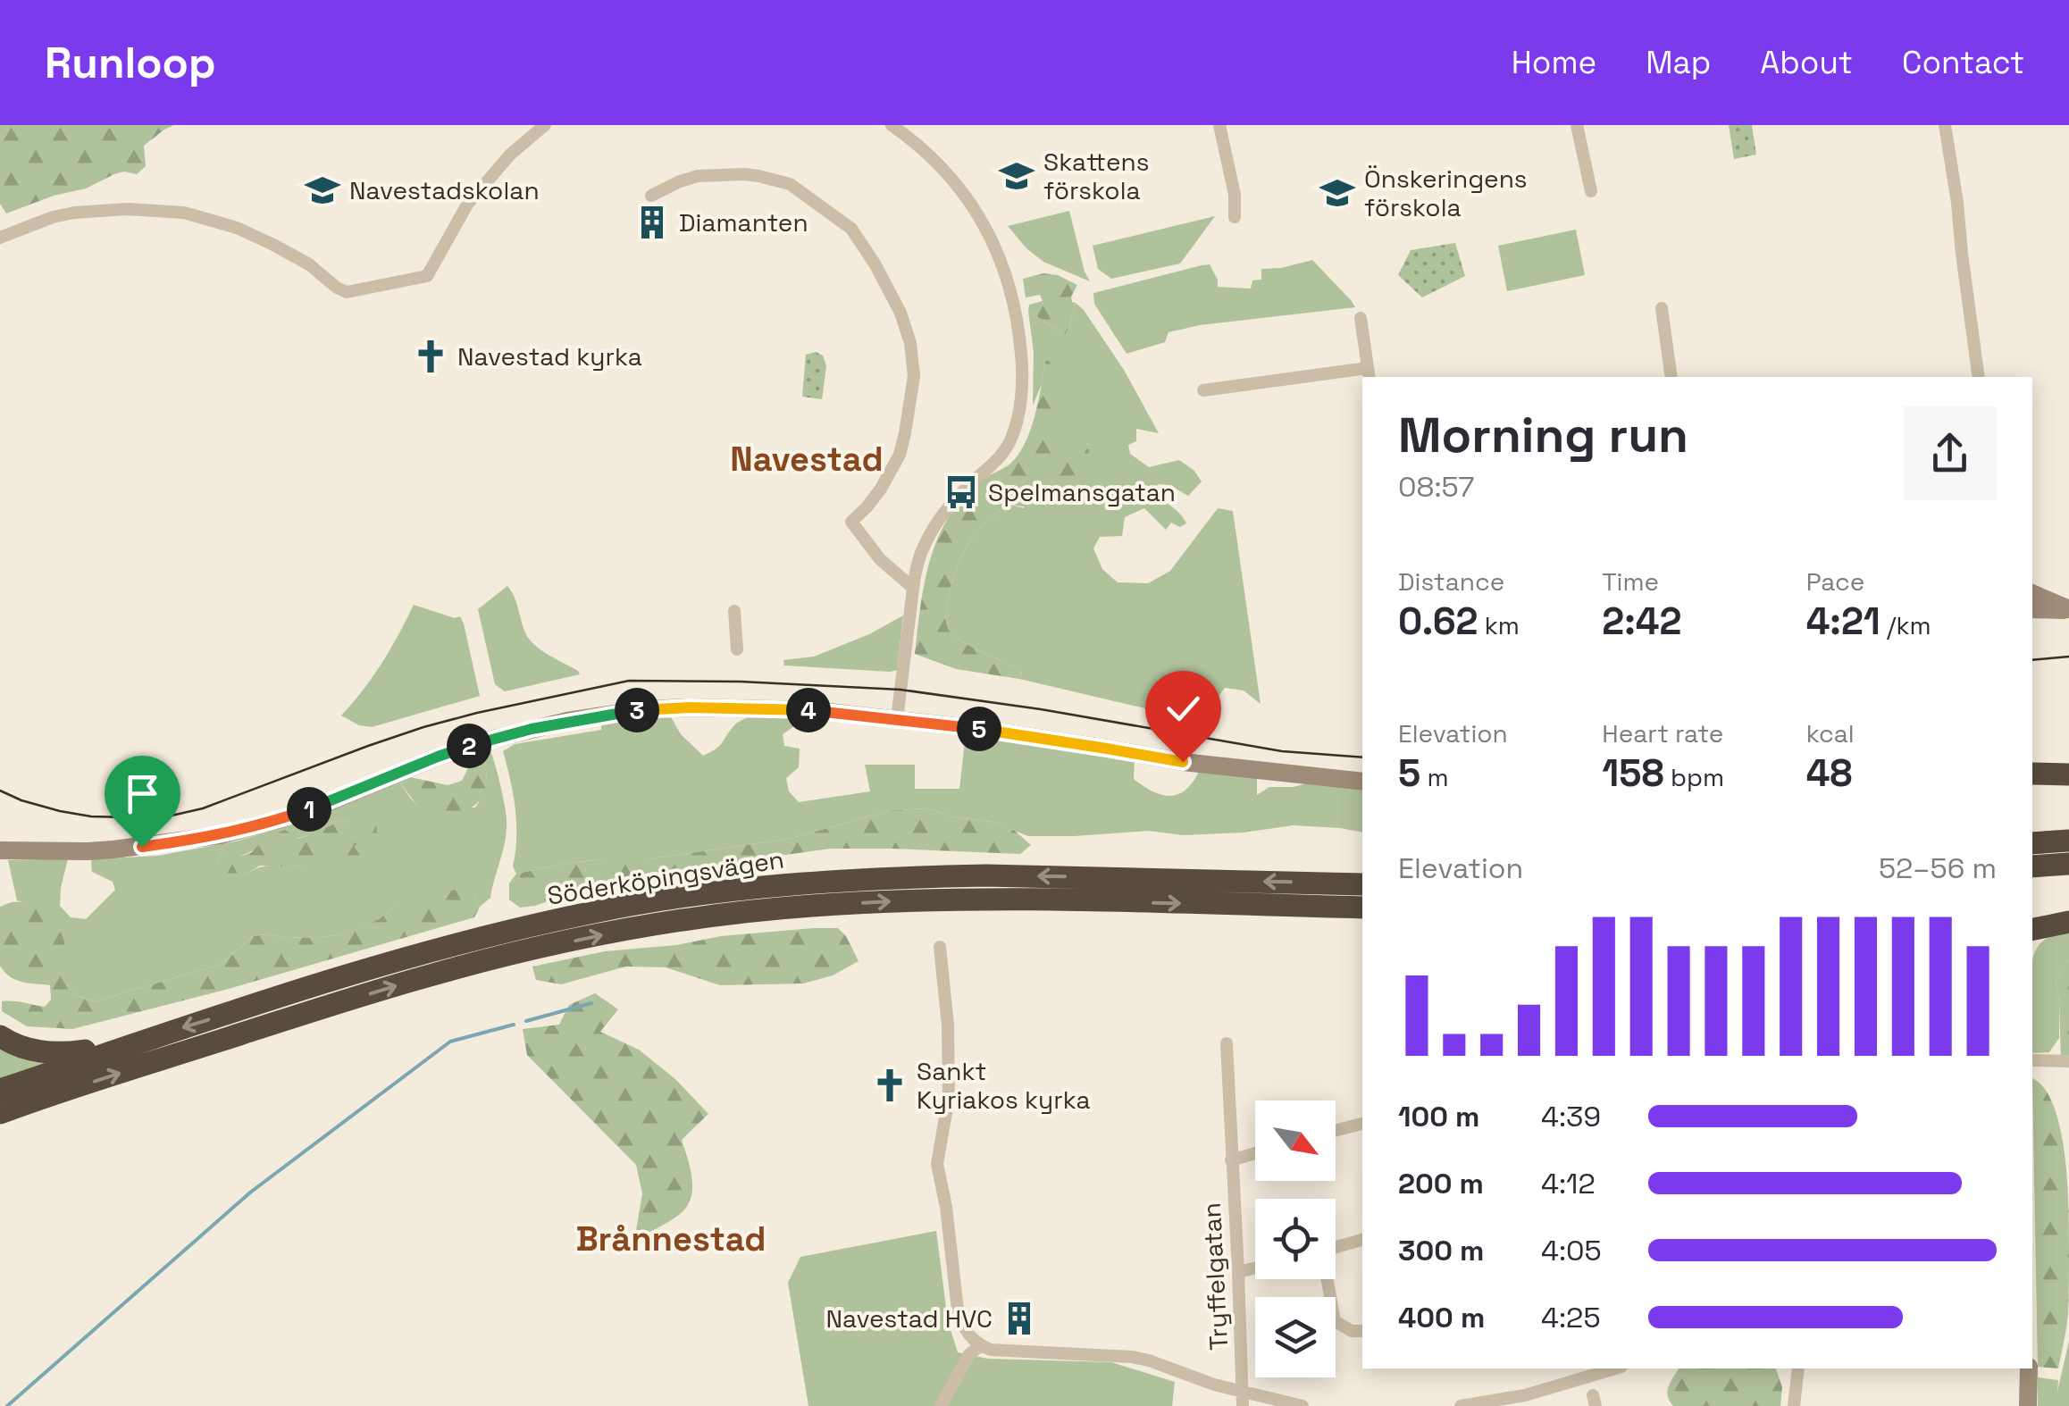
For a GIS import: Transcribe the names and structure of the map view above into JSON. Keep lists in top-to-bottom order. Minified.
{"streets":{"highway":["Söderköpingsvägen"],"street":["Tryffelgatan"]},"districts":["Navestad","Brånnestad"],"places":{"school or university":["Skattens förskola","Navestadskolan","Önskeringens förskola"],"building":["Diamanten","Navestad HVC"],"church":["Navestad kyrka","Sankt Kyriakos kyrka"],"bus stop":["Spelmansgatan"]},"north":"bottom right","page":{"header":"Runloop","nav":["Home","Map","About","Contact"],"heading":["Morning run","08:57"],"stats":[["Distance","0.62 km"],["Time","2:42"],["Pace","4:21 /km"],["Elevation","5 m"],["Heart rate","158 bpm"],["kcal","48"]],"pins":["3","4","5","2","1"],"chart":["Elevation","52–56 m"],"list":[{"name":"100 m","note":"4:39"},{"name":"200 m","note":"4:12"},{"name":"300 m","note":"4:05"},{"name":"400 m","note":"4:25"}]}}
